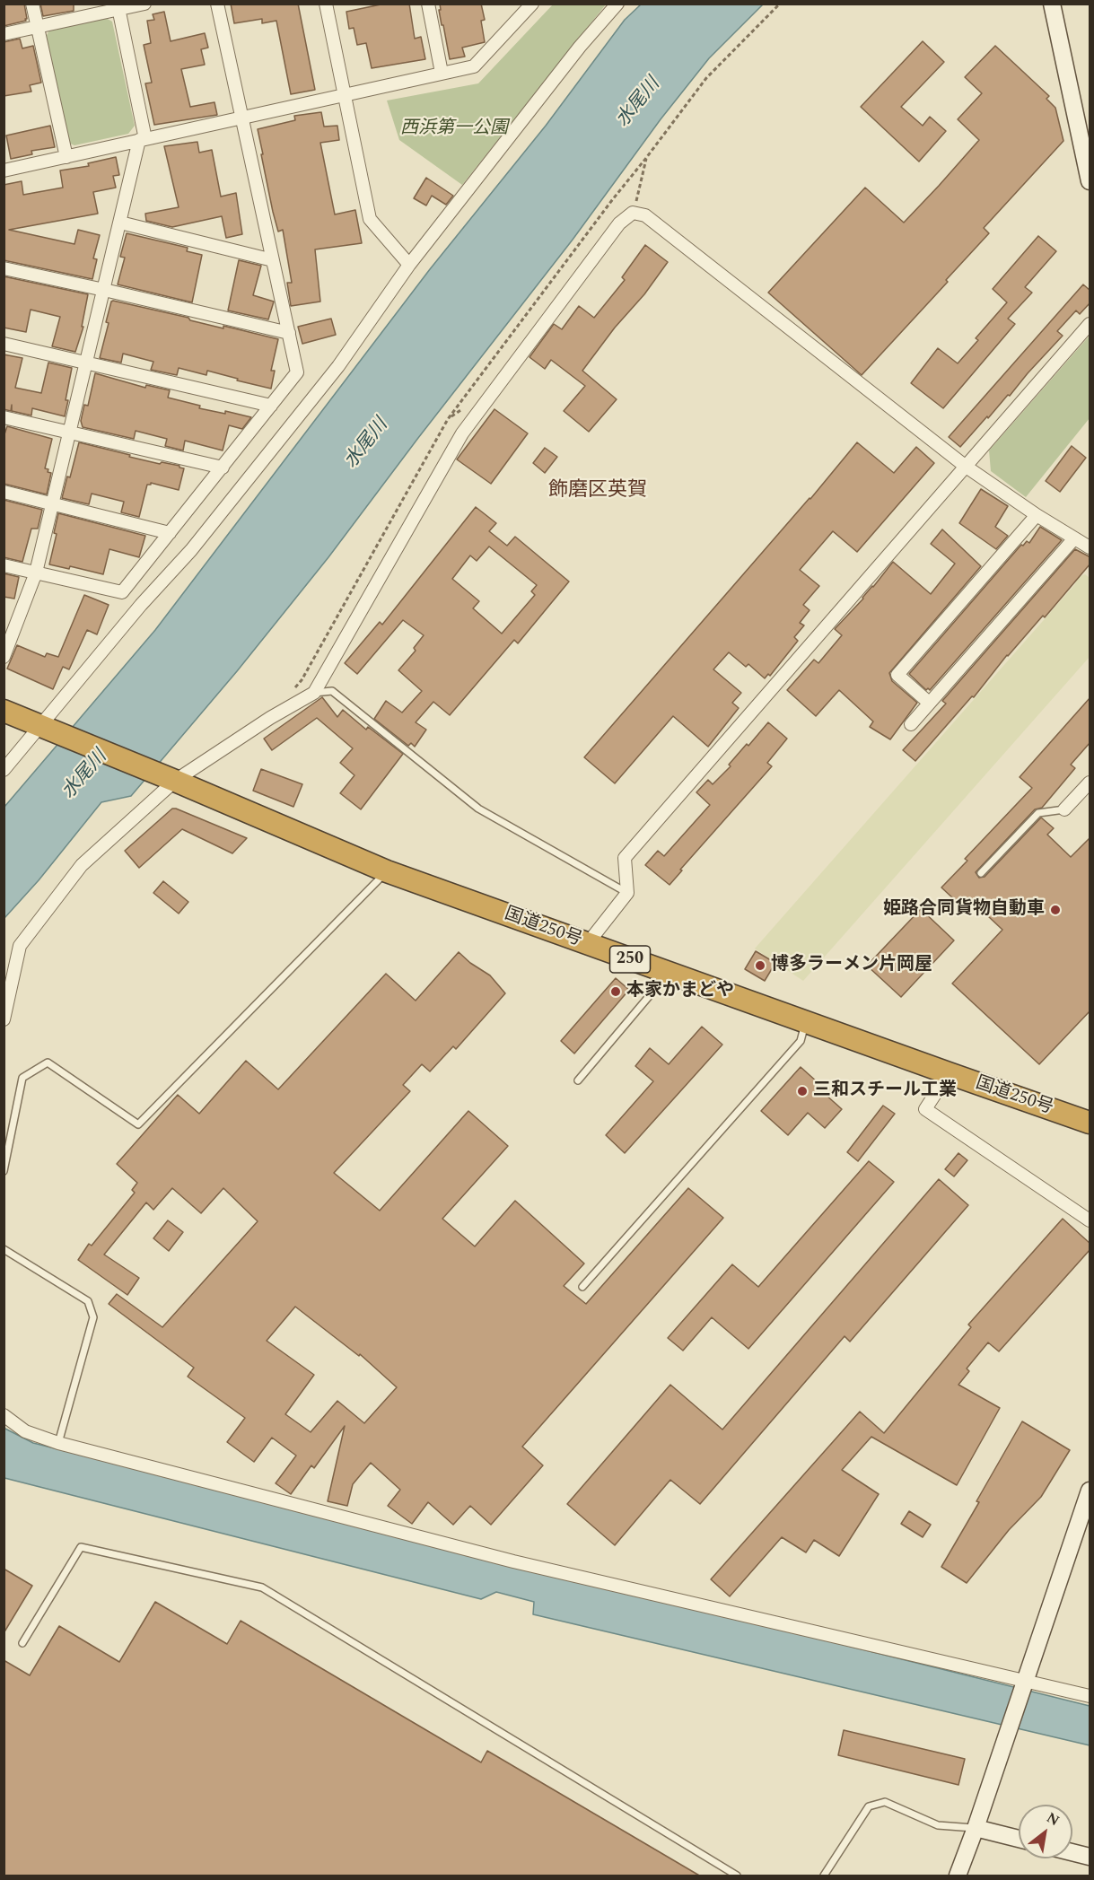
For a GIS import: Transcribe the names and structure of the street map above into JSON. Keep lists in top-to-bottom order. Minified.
{"streets":{"highway":["国道250号","250"]},"districts":["飾磨区英賀"],"water":["水尾川"],"parks":["西浜第一公園"],"places":["姫路合同貨物自動車","博多ラーメン片岡屋","本家かまどや","三和スチール工業"],"north":"top right"}
